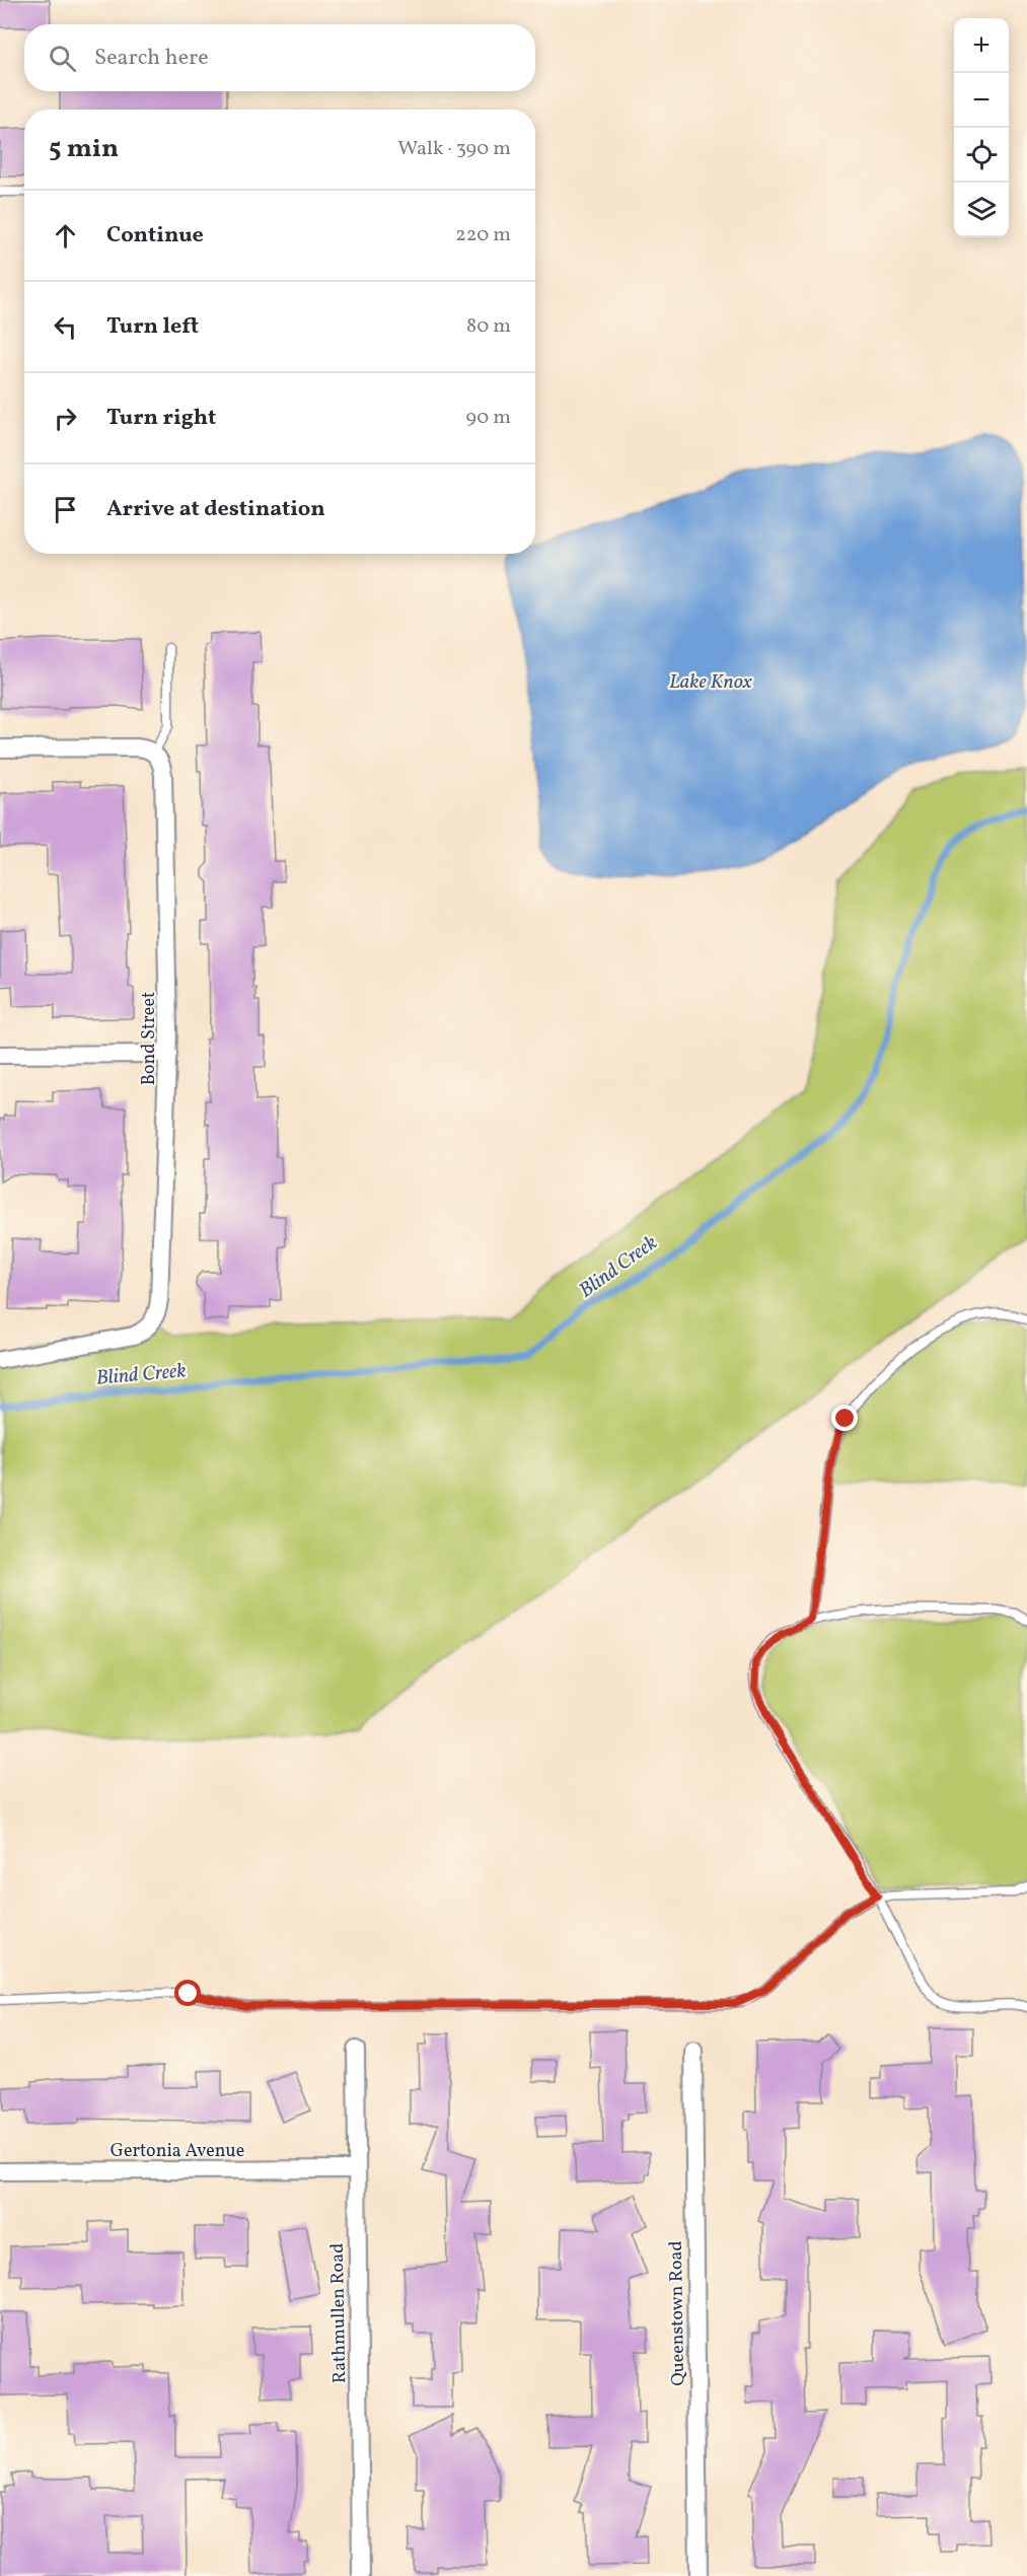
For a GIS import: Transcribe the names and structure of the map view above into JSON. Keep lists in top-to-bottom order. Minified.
{"streets":{"street":["Bond Street","Gertonia Avenue","Rathmullen Road","Queenstown Road"]},"crossings":[["Gertonia Avenue","Rathmullen Road"]],"water":["Lake Knox","Blind Creek"],"page":{"map_buttons":["+","−"],"search":"Search here","heading":["5 min","Walk · 390 m"],"list":[["Continue","220 m"],["Turn left","80 m"],["Turn right","90 m"],"Arrive at destination"]}}
